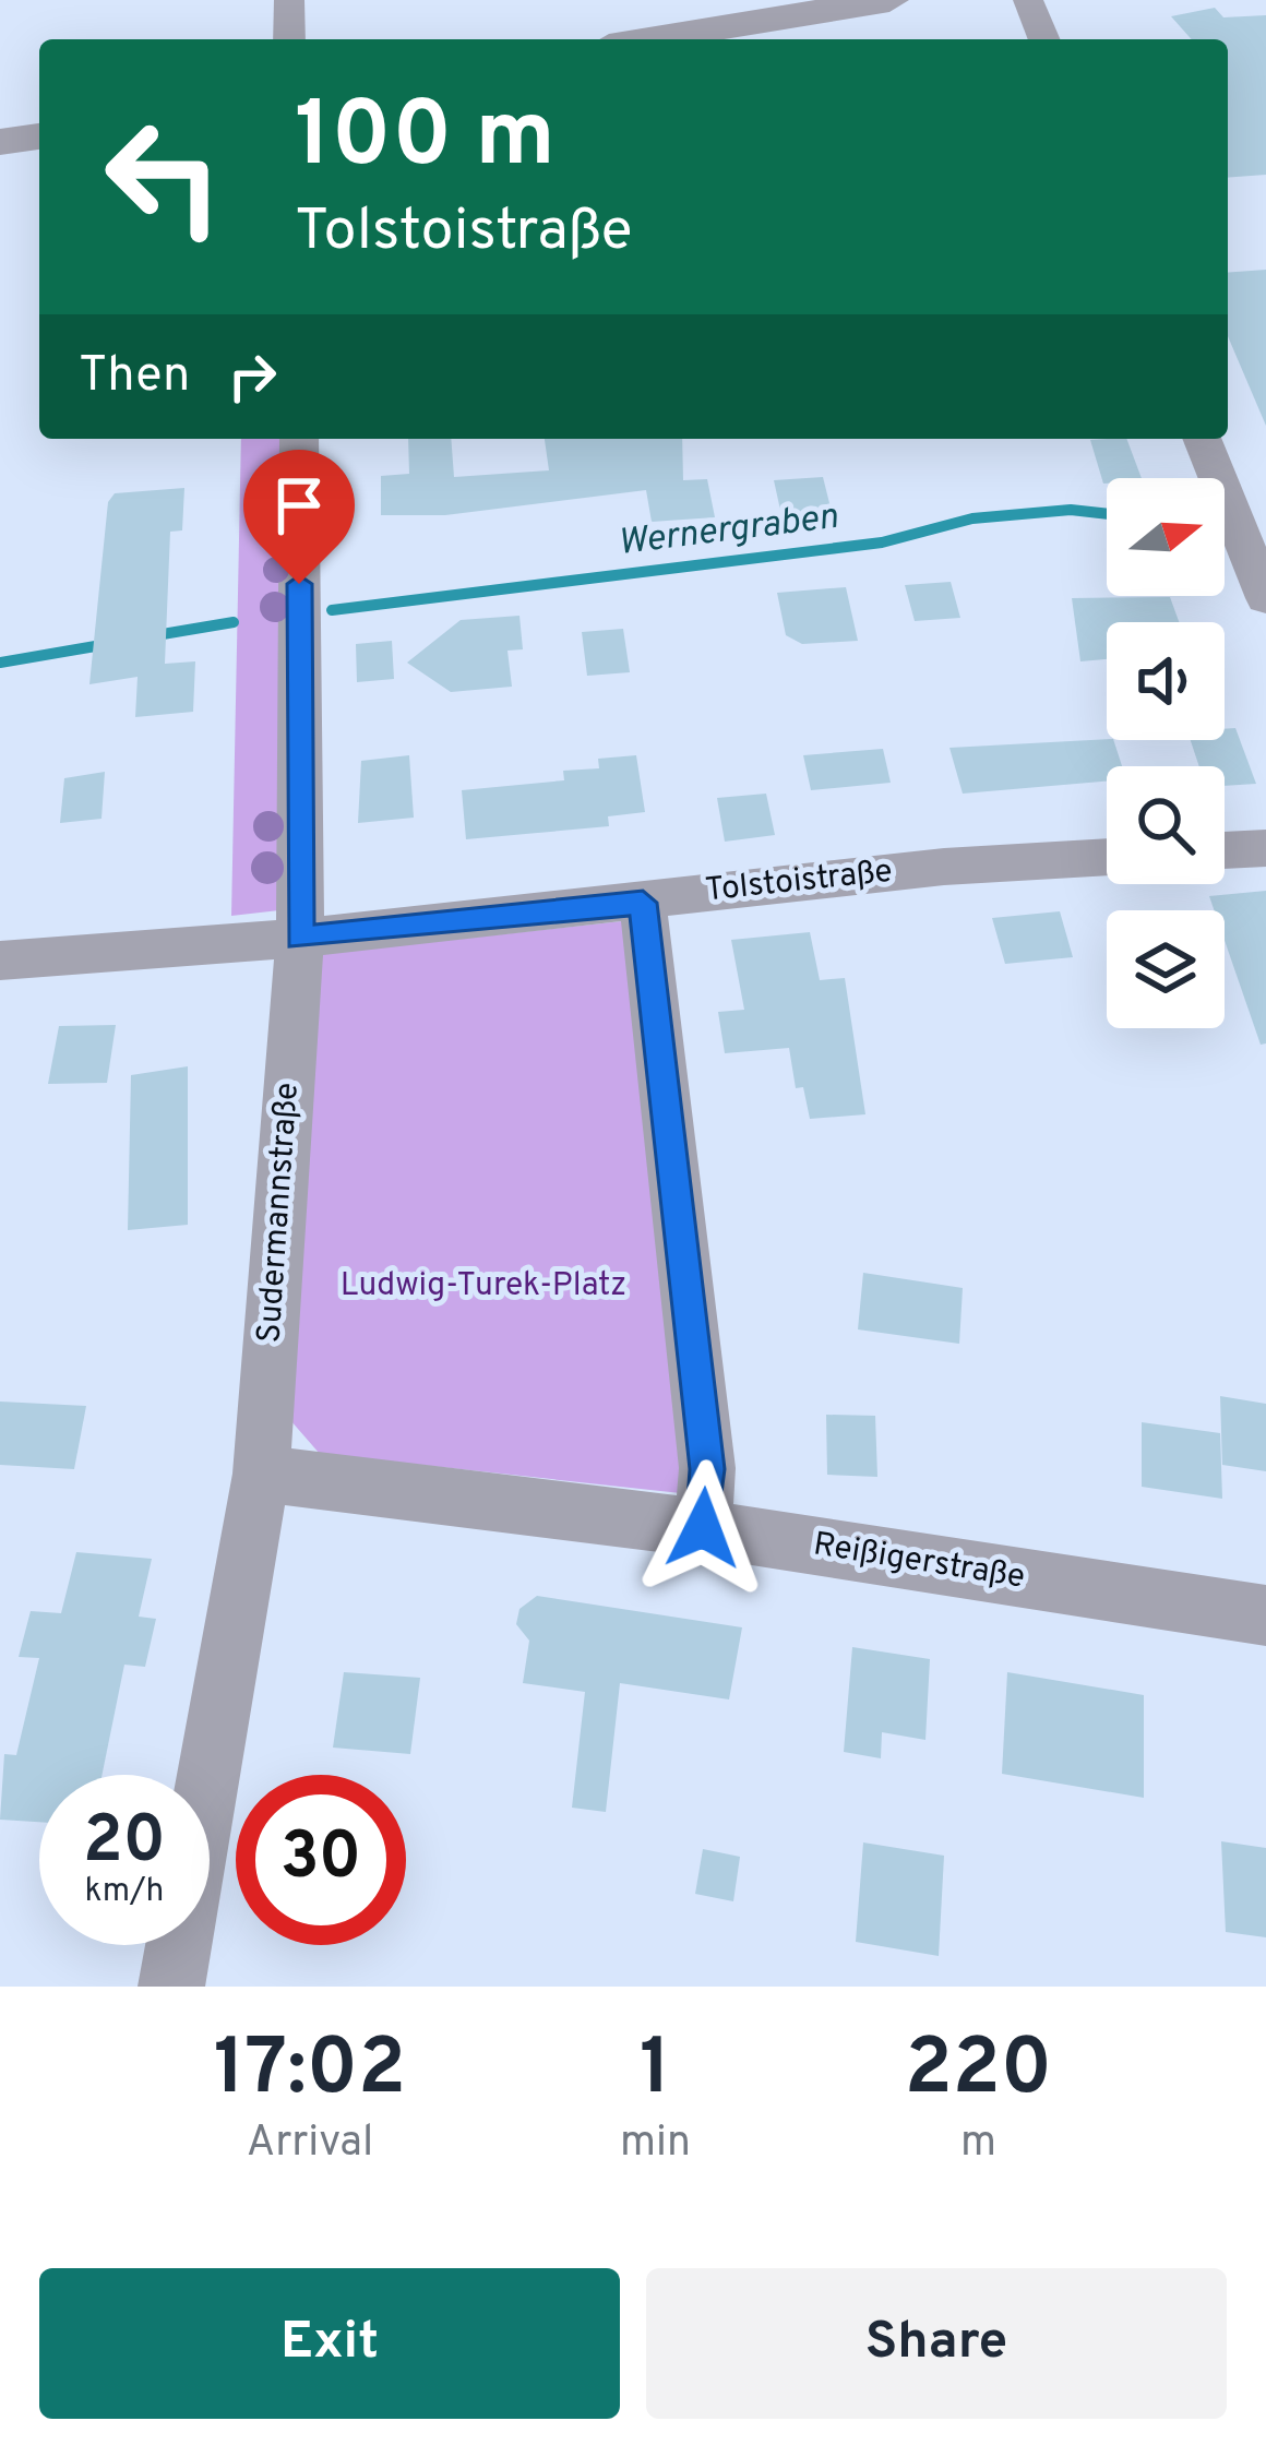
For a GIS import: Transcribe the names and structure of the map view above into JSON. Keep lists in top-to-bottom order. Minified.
{"streets":{"street":["Tolstoistraße","Sudermannstraße","Reißigerstraße"]},"crossings":[["Tolstoistraße","Sudermannstraße"],["Sudermannstraße","Reißigerstraße"]],"water":["Wernergraben"],"parks":["Ludwig-Turek-Platz"],"north":"right","page":{"turn":["100 m","Tolstoistraße"],"then":"Then","speed":"20 km/h","limit":"30","eta":["17:02","Arrival","1","min","220","m"],"buttons":["Exit","Share"]}}
